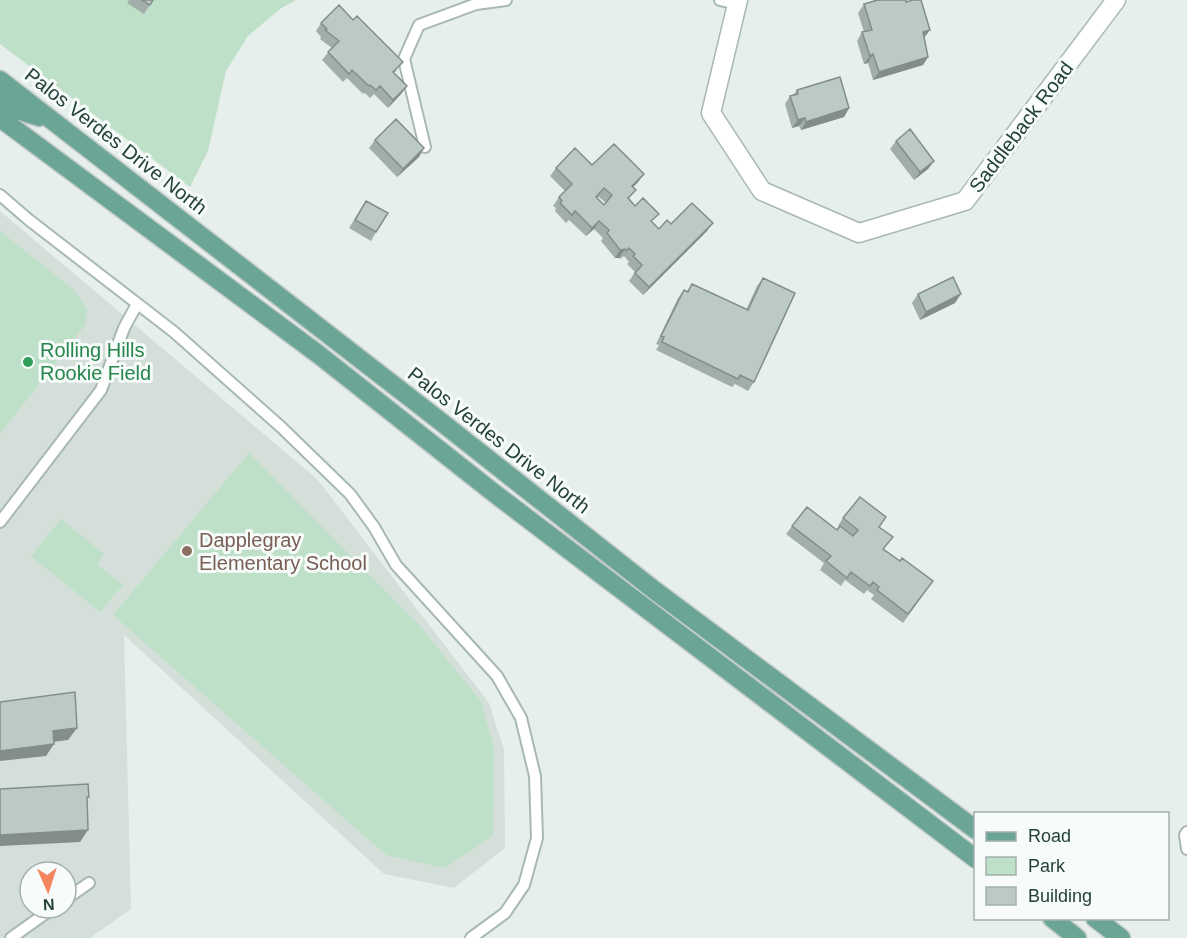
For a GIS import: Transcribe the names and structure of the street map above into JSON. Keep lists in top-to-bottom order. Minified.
{"streets":{"main road":["Palos Verdes Drive North"],"street":["Saddleback Road"]},"places":["Rolling Hills Rookie Field","Dapplegray Elementary School"],"legend":["Road","Park","Building"],"north":"bottom"}
